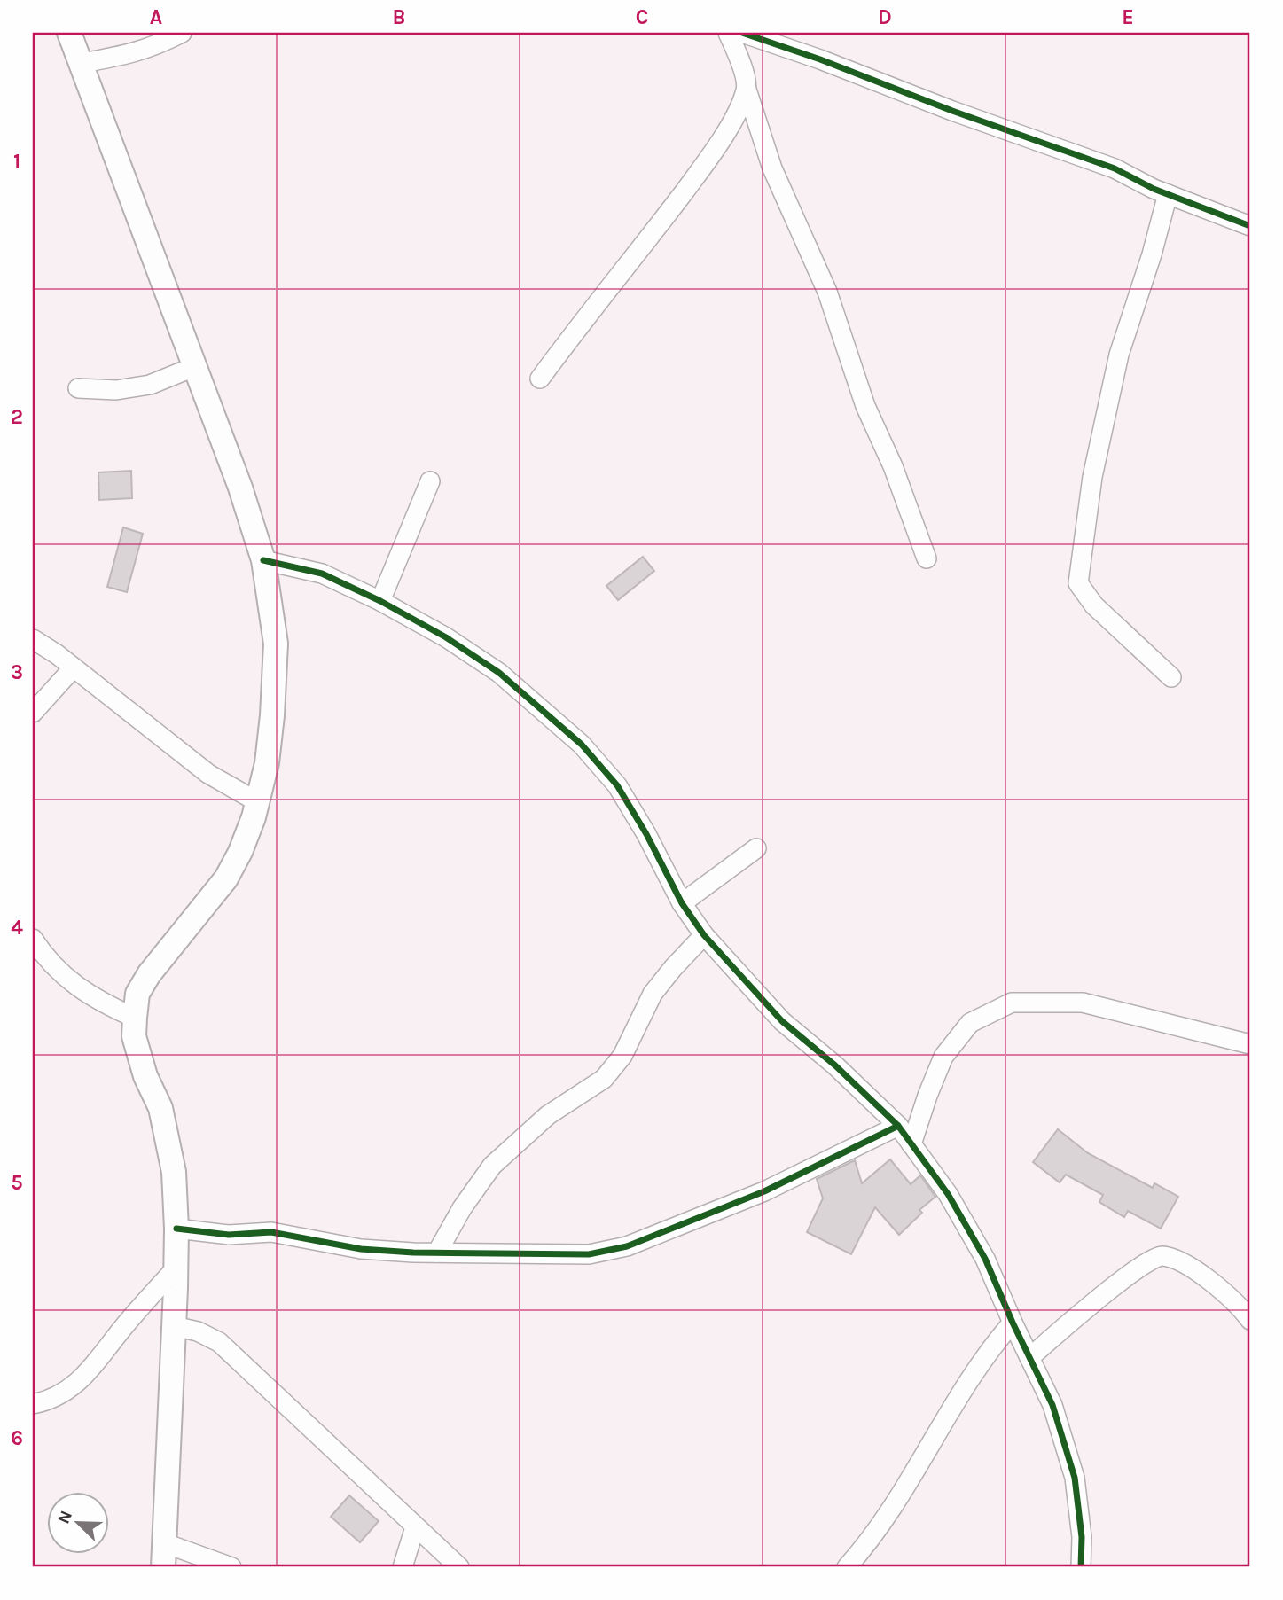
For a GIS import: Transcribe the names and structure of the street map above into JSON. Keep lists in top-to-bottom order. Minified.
{"north":"top left","grid":{"columns":["A","B","C","D","E"],"rows":["1","2","3","4","5","6"]}}
